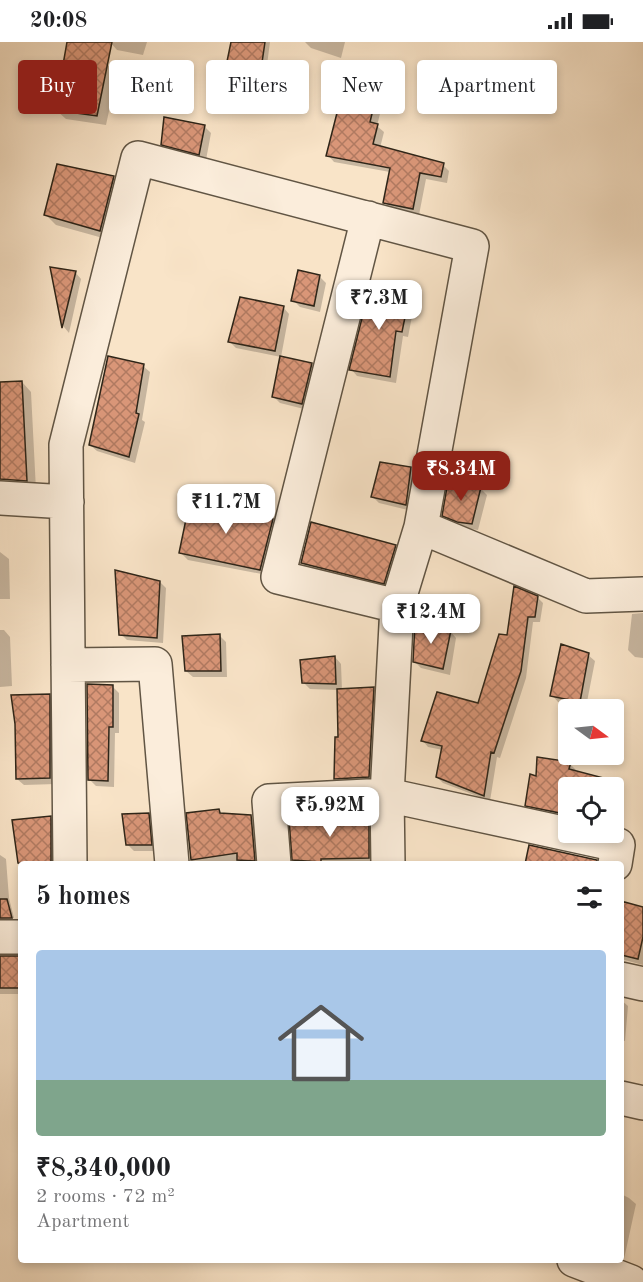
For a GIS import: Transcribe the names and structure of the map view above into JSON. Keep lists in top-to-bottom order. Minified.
{"north":"right","page":{"status":"20:08","chip":["Buy","Rent","Filters","New","Apartment"],"price":["₹7.3M","₹8.34M","₹11.7M","₹12.4M","₹5.92M"],"heading":"5 homes","list":[{"name":"₹8,340,000","note":"2 rooms · 72 m² · Apartment"}]}}
